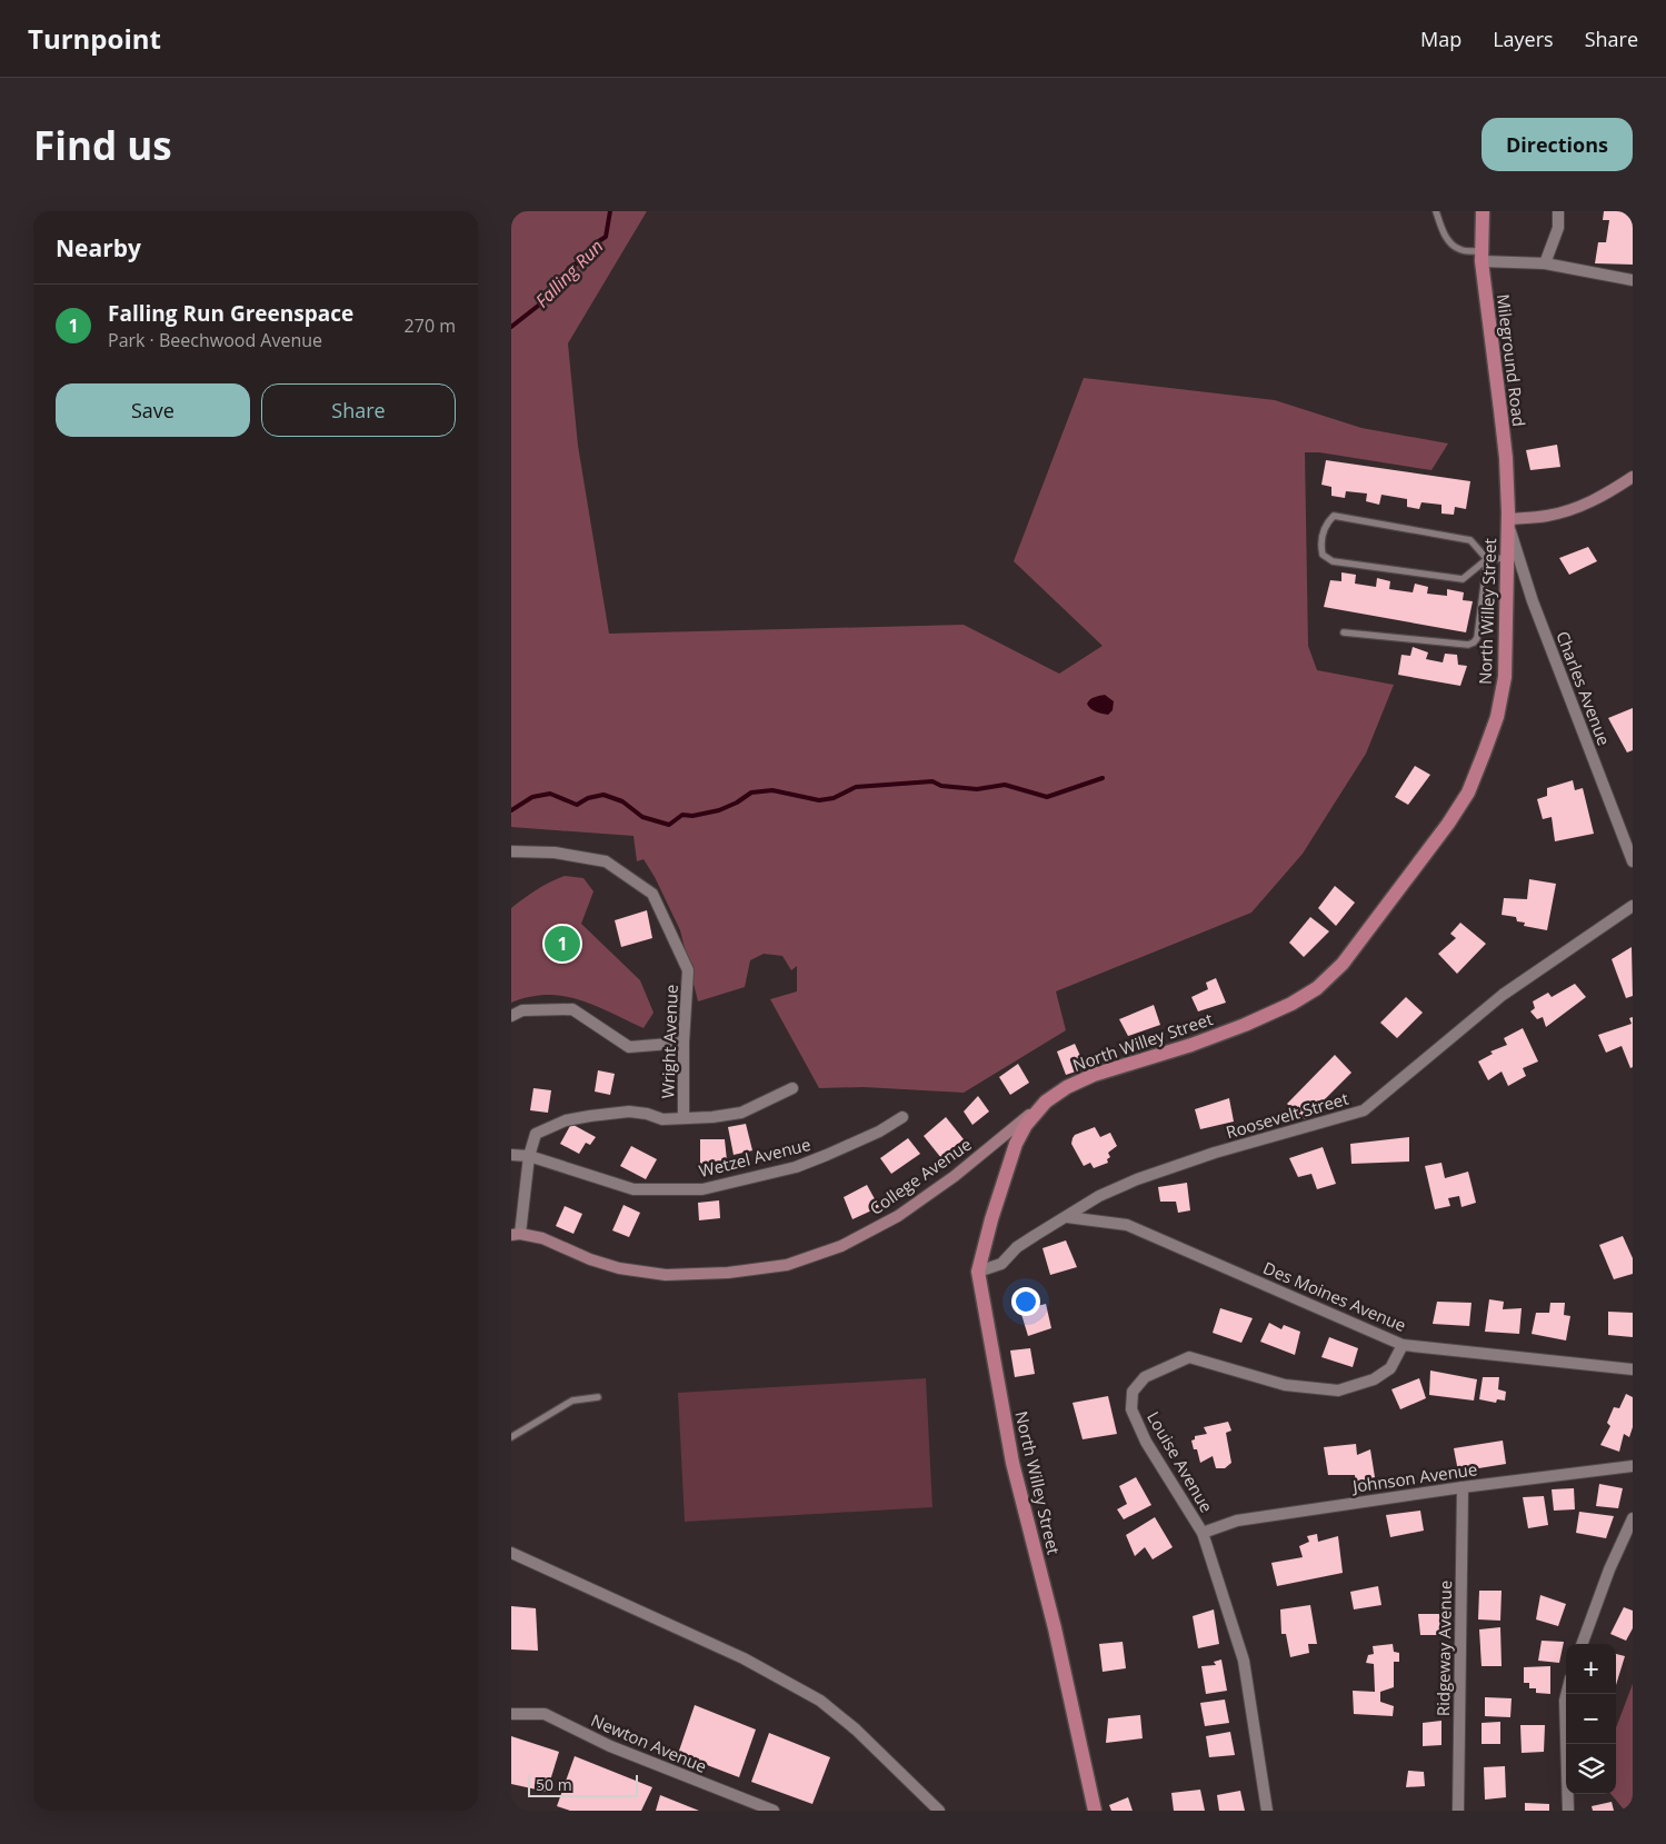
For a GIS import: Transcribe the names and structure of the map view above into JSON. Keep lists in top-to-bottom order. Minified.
{"streets":{"main road":["Mileground Road","North Willey Street"],"street":["Charles Avenue","Wright Avenue","Roosevelt Street","Wetzel Avenue","College Avenue","Des Moines Avenue","Louise Avenue","Johnson Avenue","Ridgeway Avenue","Newton Avenue"]},"crossings":[["Mileground Road","North Willey Street"],["Mileground Road","Charles Avenue"],["North Willey Street","Charles Avenue"],["North Willey Street","Roosevelt Street"],["North Willey Street","College Avenue"],["Roosevelt Street","Des Moines Avenue"],["Des Moines Avenue","Louise Avenue"],["Louise Avenue","Johnson Avenue"],["Johnson Avenue","Ridgeway Avenue"]],"water":["Falling Run"],"scale_bar":"50 m","page":{"header":"Turnpoint","nav":["Map","Layers","Share"],"buttons":["Directions",["Save","Share"]],"title":"Find us","heading":"Nearby","list":[{"mark":"1","name":"Falling Run Greenspace","note":"Park · Beechwood Avenue","value":"270 m"}],"pins":"1","map_buttons":["+","−"],"scale":"50 m"}}
